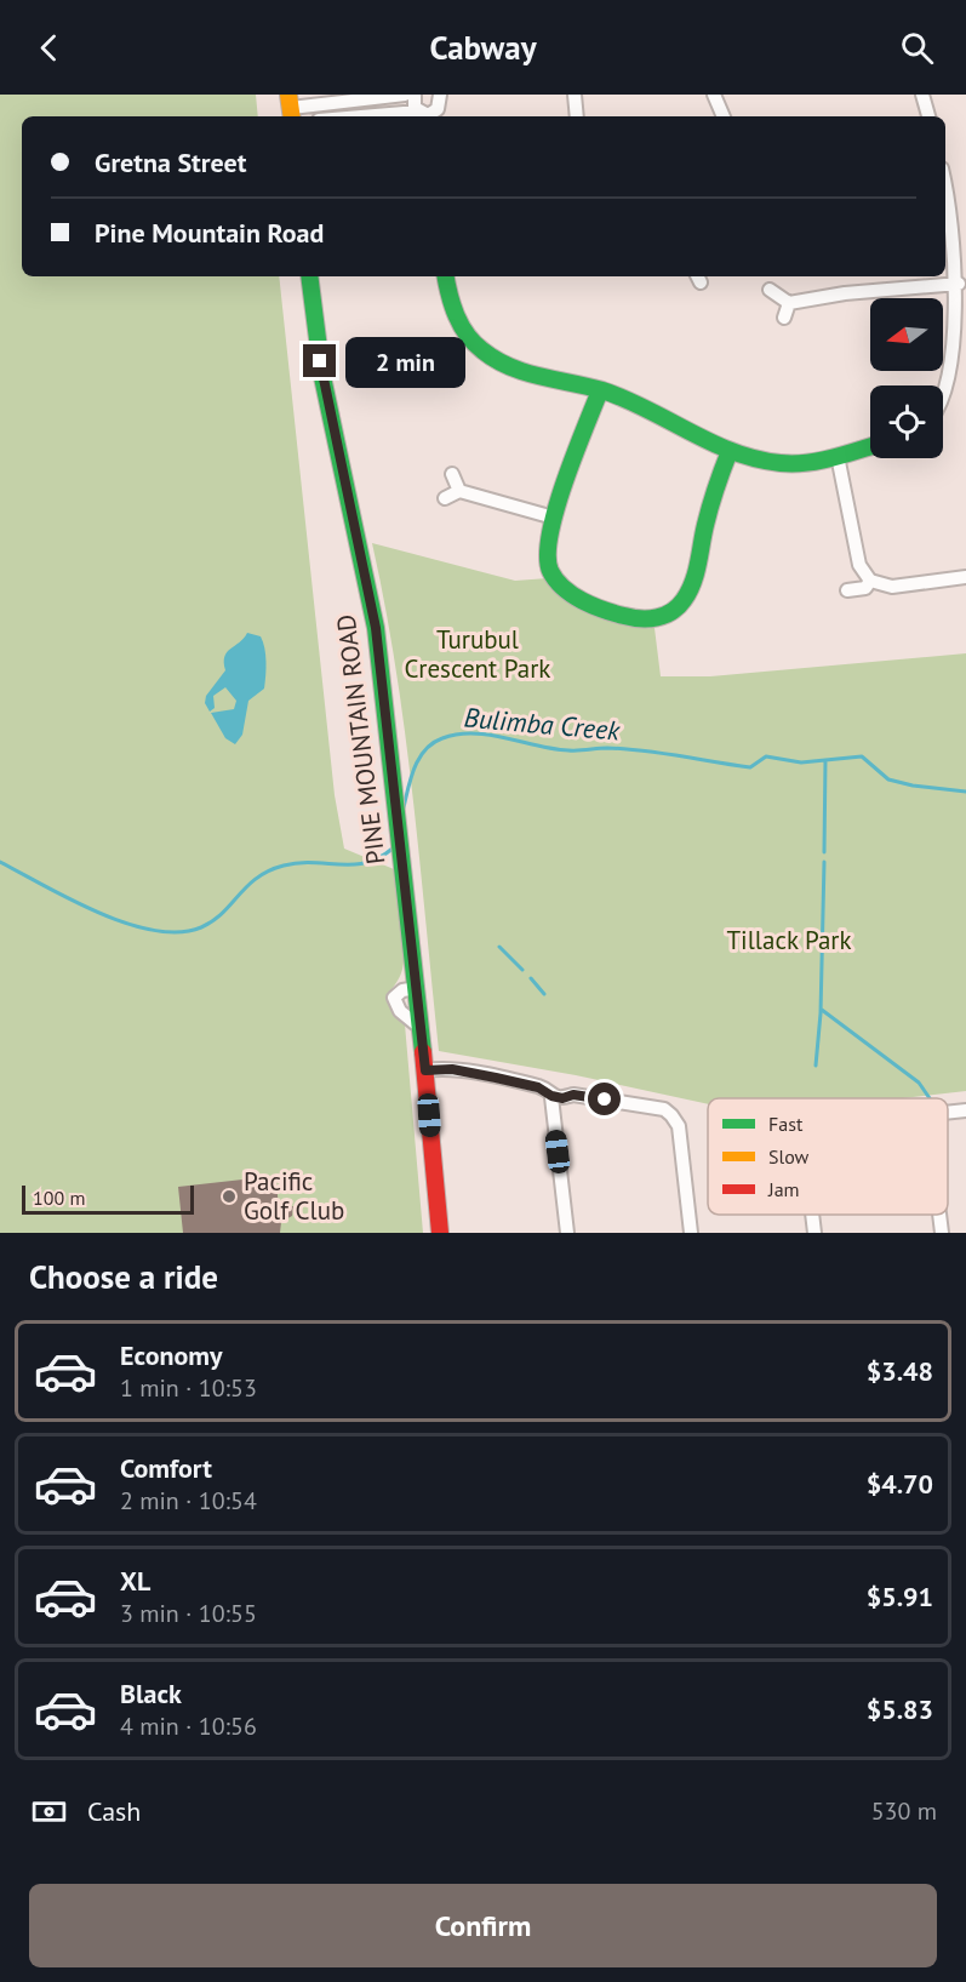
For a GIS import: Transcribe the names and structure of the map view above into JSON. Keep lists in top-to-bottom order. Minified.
{"streets":{"street":["PINE MOUNTAIN ROAD"]},"water":["Bulimba Creek"],"parks":["Turubul Crescent Park","Tillack Park"],"places":["Pacific Golf Club"],"legend":["Fast","Slow","Jam"],"scale_bar":"100 m","north":"left","page":{"header":"Cabway","banner":["Gretna Street","Pine Mountain Road"],"bubble":"2 min","scale":"100 m","heading":"Choose a ride","list":[{"name":"Economy","note":"1 min · 10:53","value":"$3.48"},{"name":"Comfort","note":"2 min · 10:54","value":"$4.70"},{"name":"XL","note":"3 min · 10:55","value":"$5.91"},{"name":"Black","note":"4 min · 10:56","value":"$5.83"}],"pay":["Cash","530 m"],"buttons":"Confirm"}}
